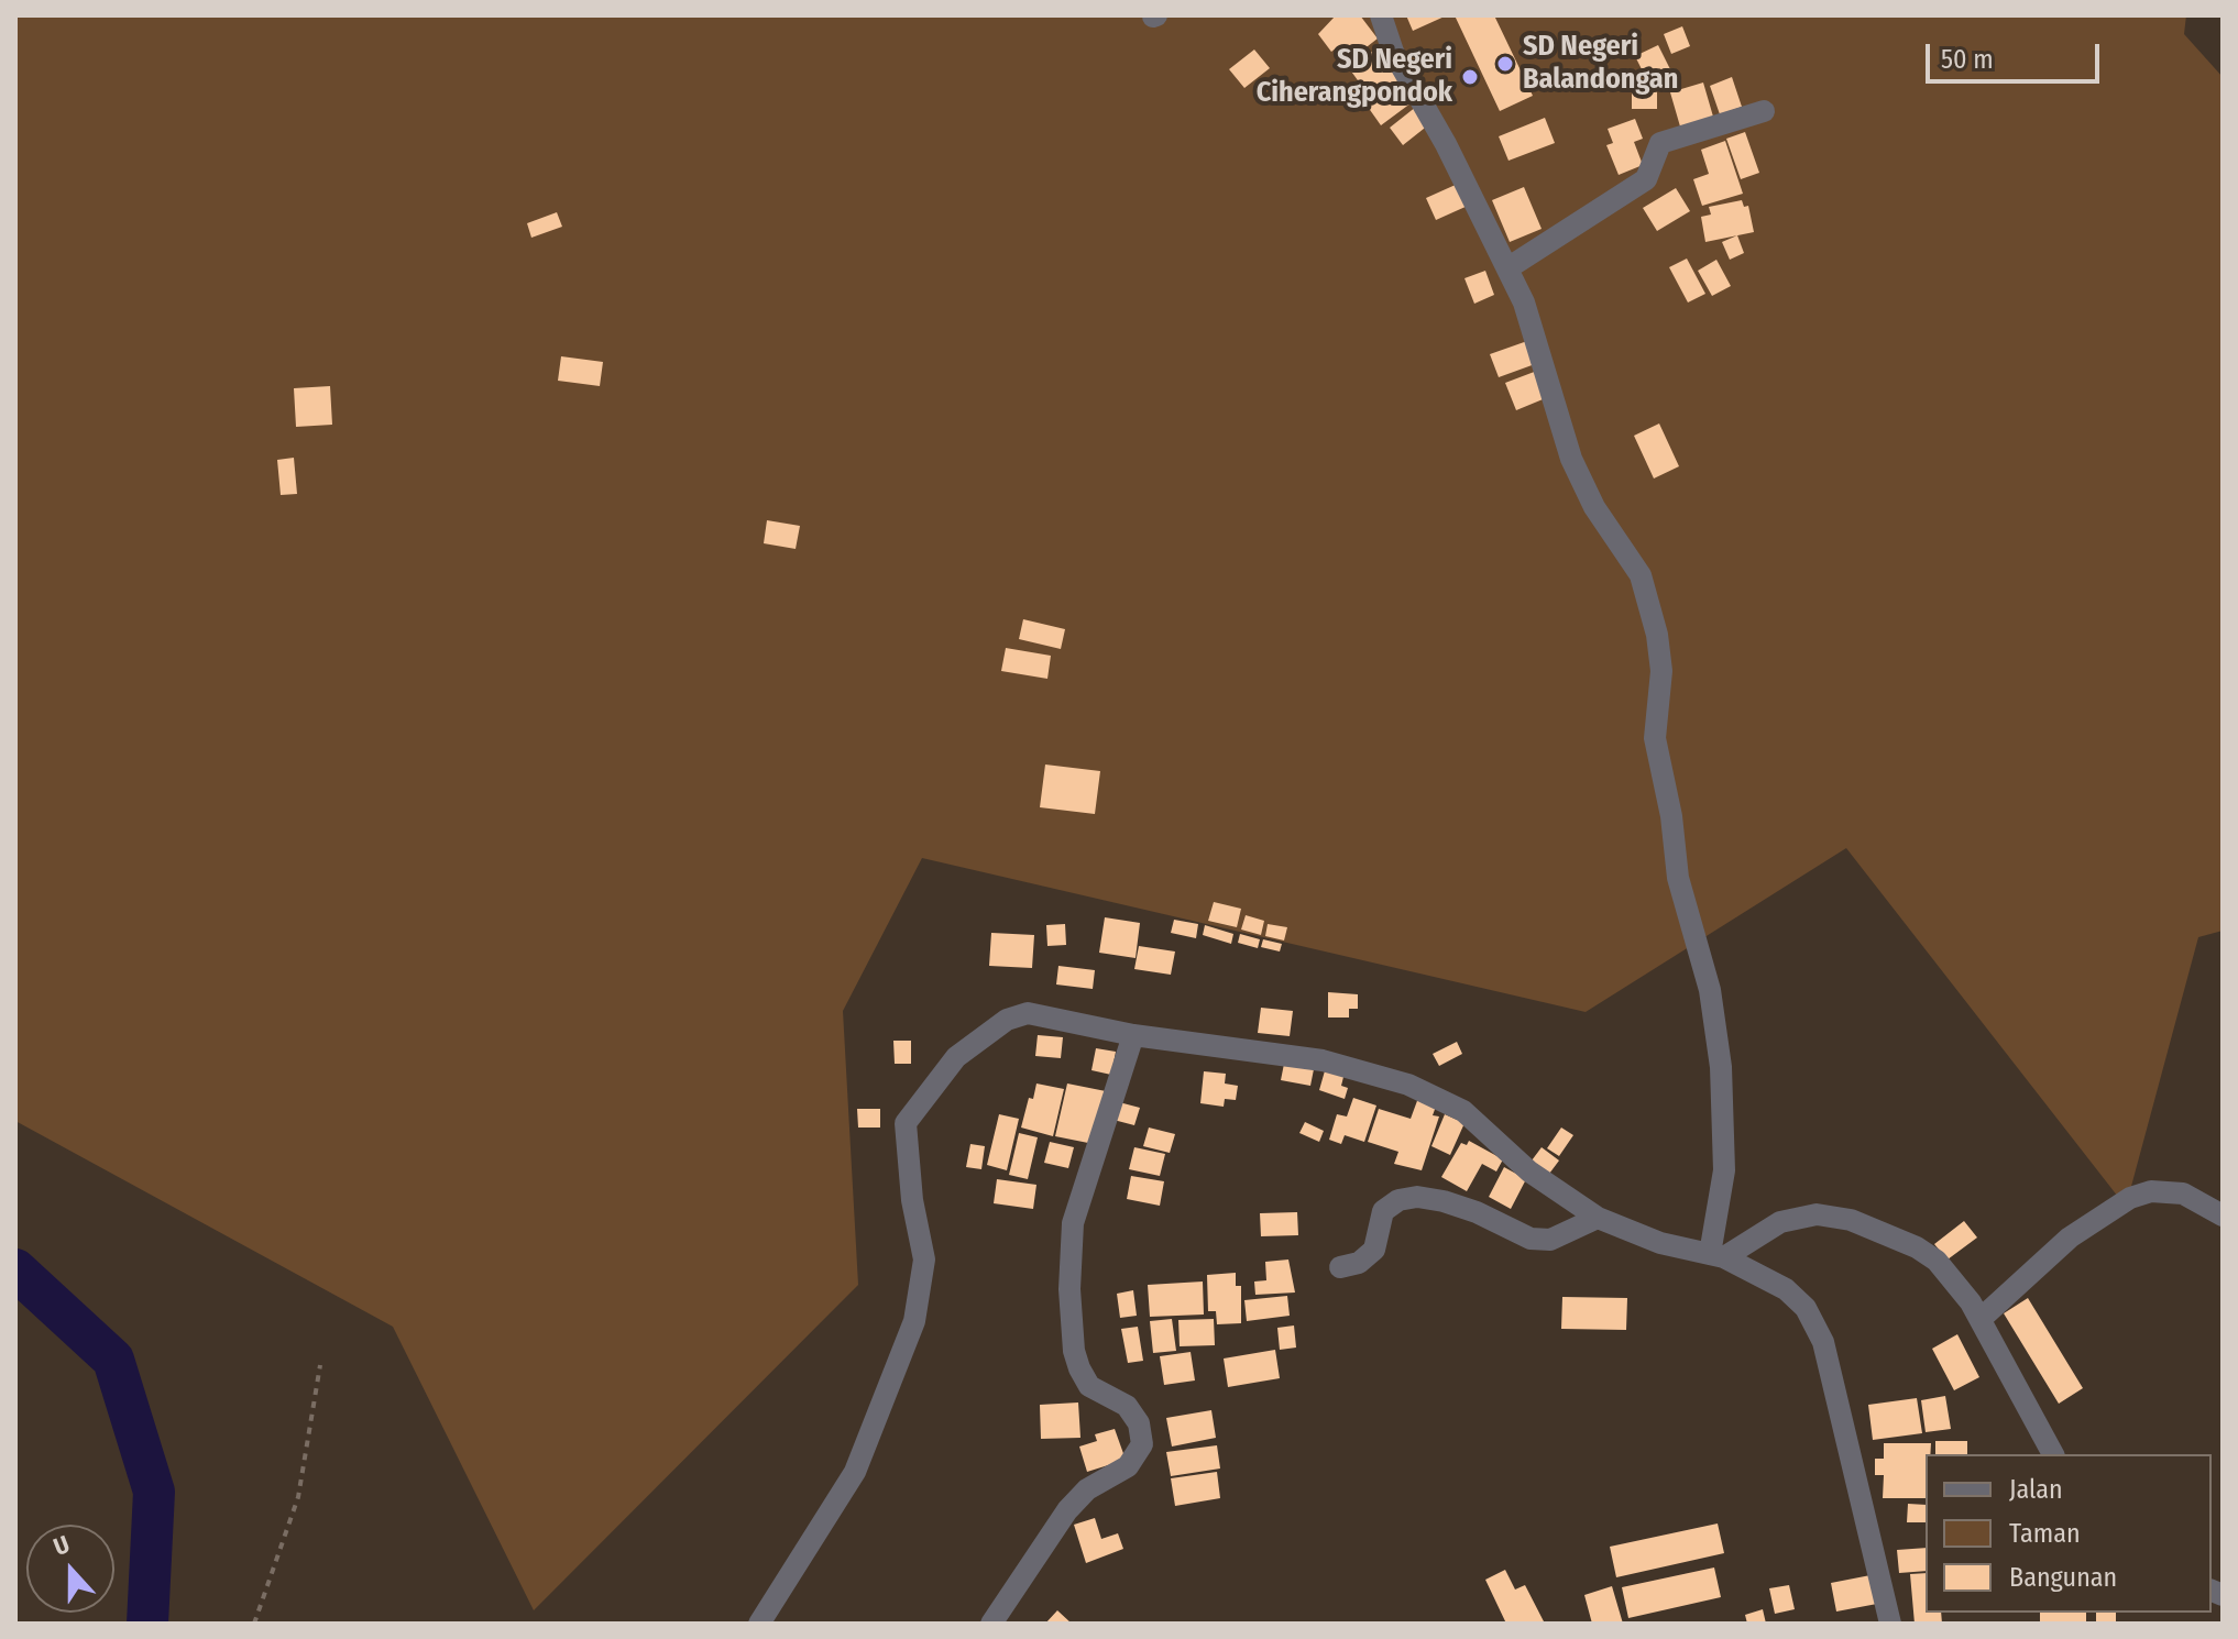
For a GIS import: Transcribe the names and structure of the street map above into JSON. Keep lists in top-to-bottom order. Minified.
{"places":["SD Negeri Balandongan","SD Negeri Ciherangpondok"],"legend":["Jalan","Taman","Bangunan"],"scale_bar":"50 m","north":"top"}
